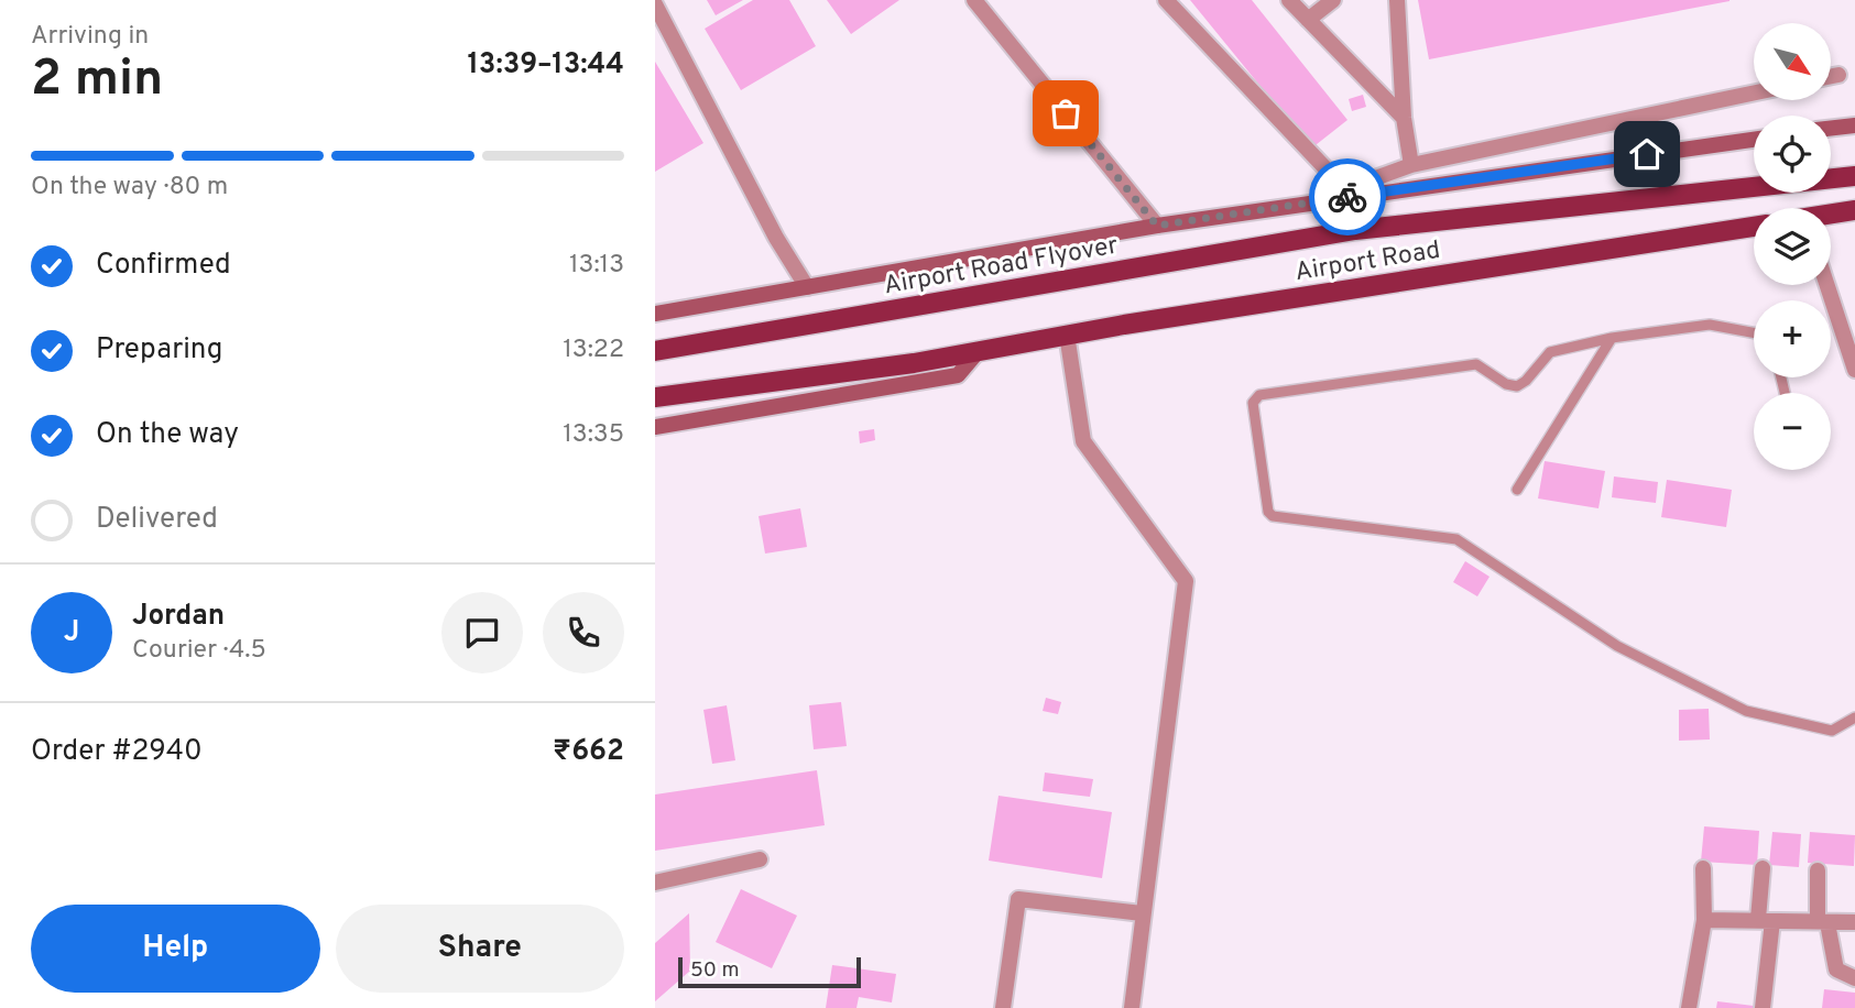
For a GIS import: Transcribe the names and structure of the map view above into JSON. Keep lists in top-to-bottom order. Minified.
{"streets":{"main road":["Airport Road","Airport Road Flyover"]},"scale_bar":"50 m","north":"bottom right","page":{"heading":["2 min","Arriving in","13:39–13:44"],"panel":["Jordan","Courier · 4.5","Order #2940","₹662"],"map_buttons":["+","−"],"bar":"On the way · 80 m","list":[["Confirmed","13:13"],["Preparing","13:22"],["On the way","13:35"],"Delivered"],"round":"J","buttons":["Help","Share"],"scale":"50 m"}}
